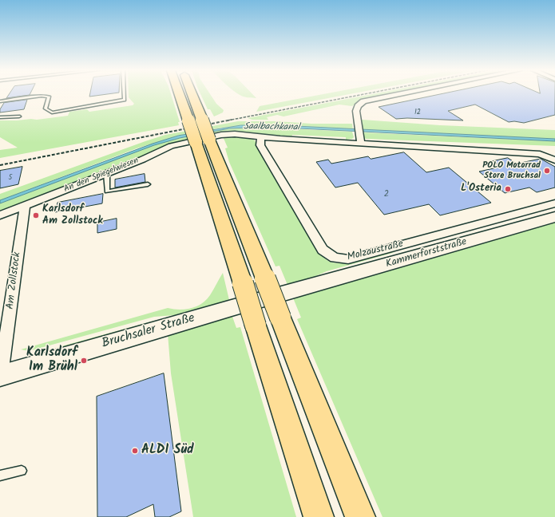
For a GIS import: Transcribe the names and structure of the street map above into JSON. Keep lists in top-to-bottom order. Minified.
{"streets":{"street":["An den Spiegelwiesen","Molzaustraße","Kammerforststraße","Am Zollstock","Bruchsaler Straße"]},"crossings":[["An den Spiegelwiesen","Am Zollstock"],["Kammerforststraße","Bruchsaler Straße"],["Am Zollstock","Bruchsaler Straße"]],"water":["Saalbachkanal"],"places":["POLO Motorrad Store Bruchsal","L'Osteria","Karlsdorf Am Zollstock","Karlsdorf Im Brühl","ALDI Süd"],"house_numbers":["12","5","2"]}
